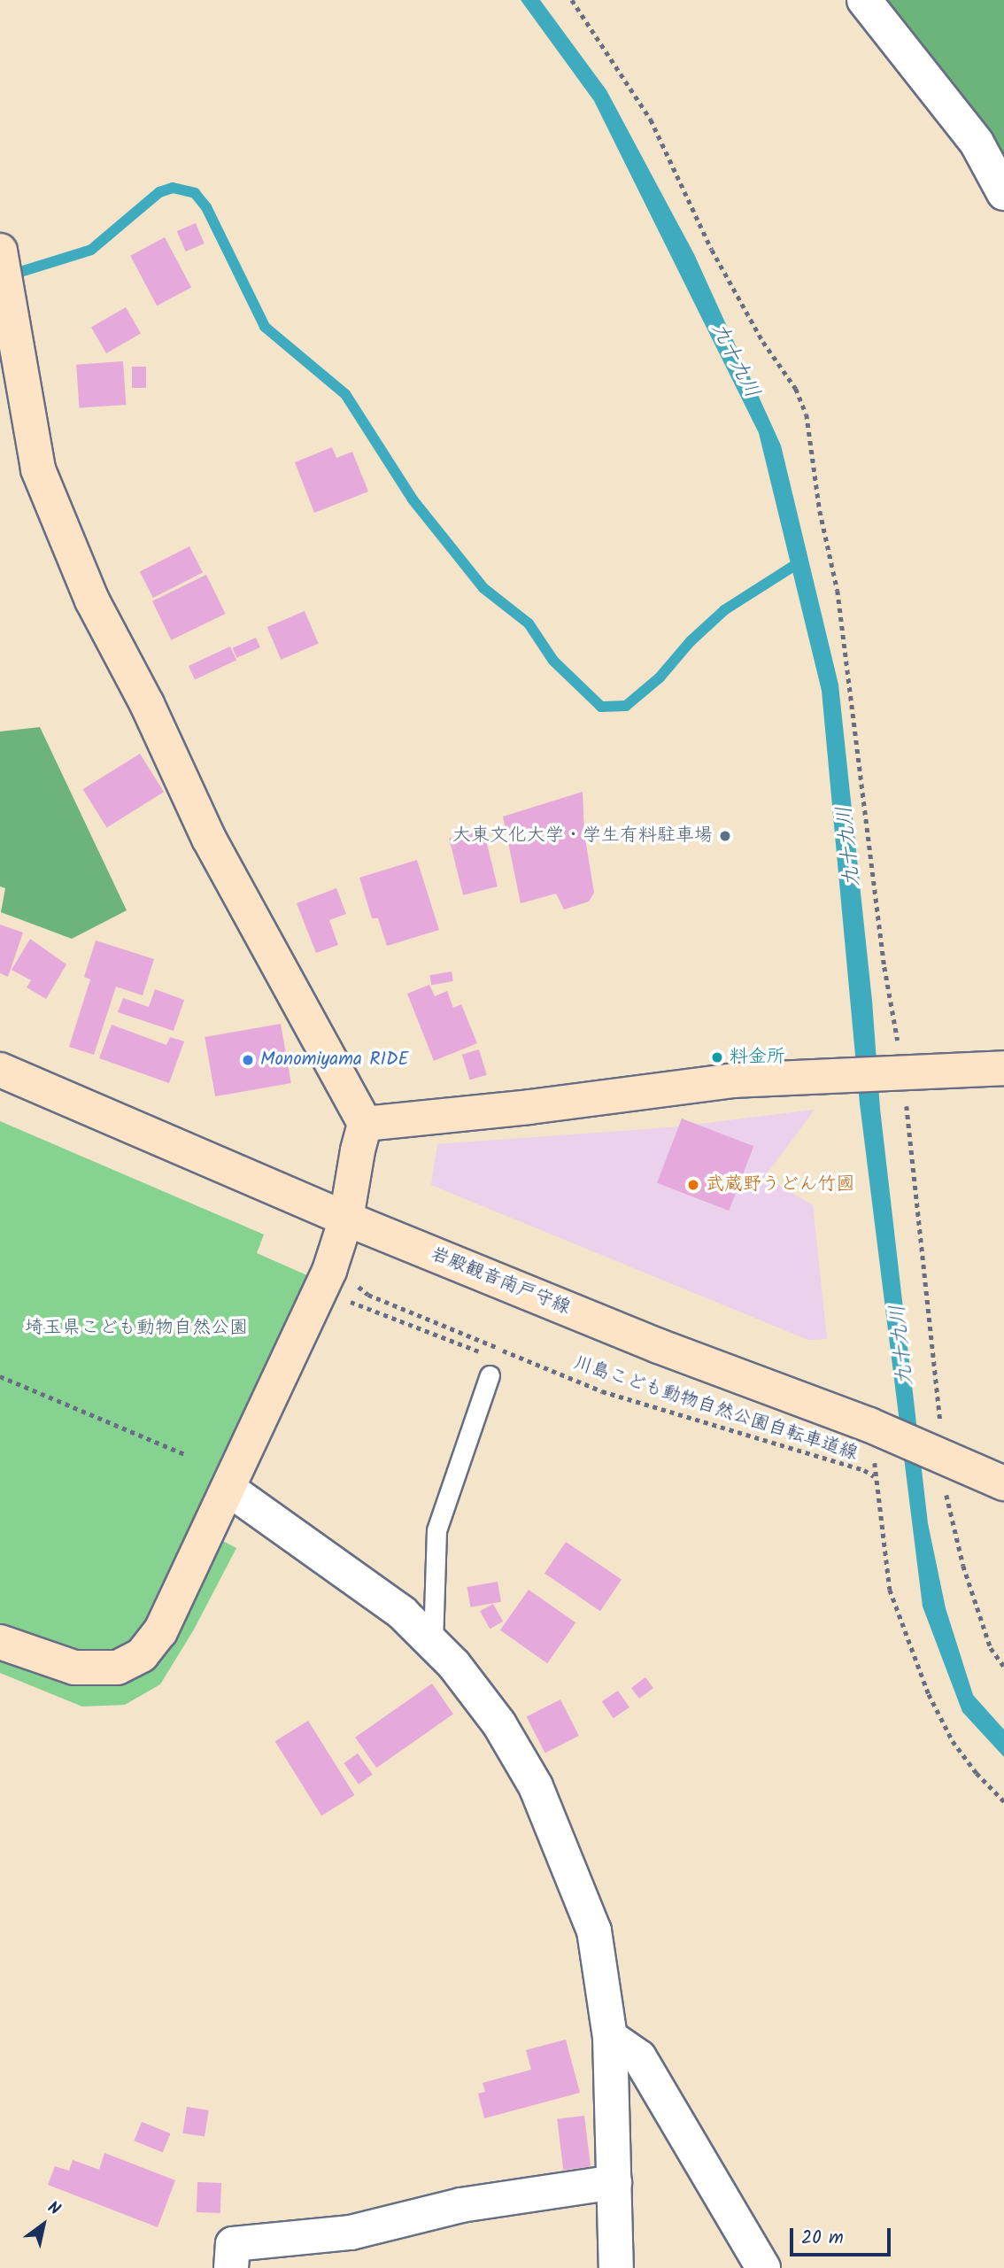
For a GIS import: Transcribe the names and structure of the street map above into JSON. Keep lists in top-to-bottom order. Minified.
{"streets":{"street":["岩殿観音南戸守線"],"path":["川島こども動物自然公園自転車道線"]},"water":["九十九川"],"parks":["埼玉県こども動物自然公園"],"places":["大東文化大学・学生有料駐車場","料金所","Monomiyama RIDE","武蔵野うどん竹國"],"scale_bar":"20 m","north":"top right"}
